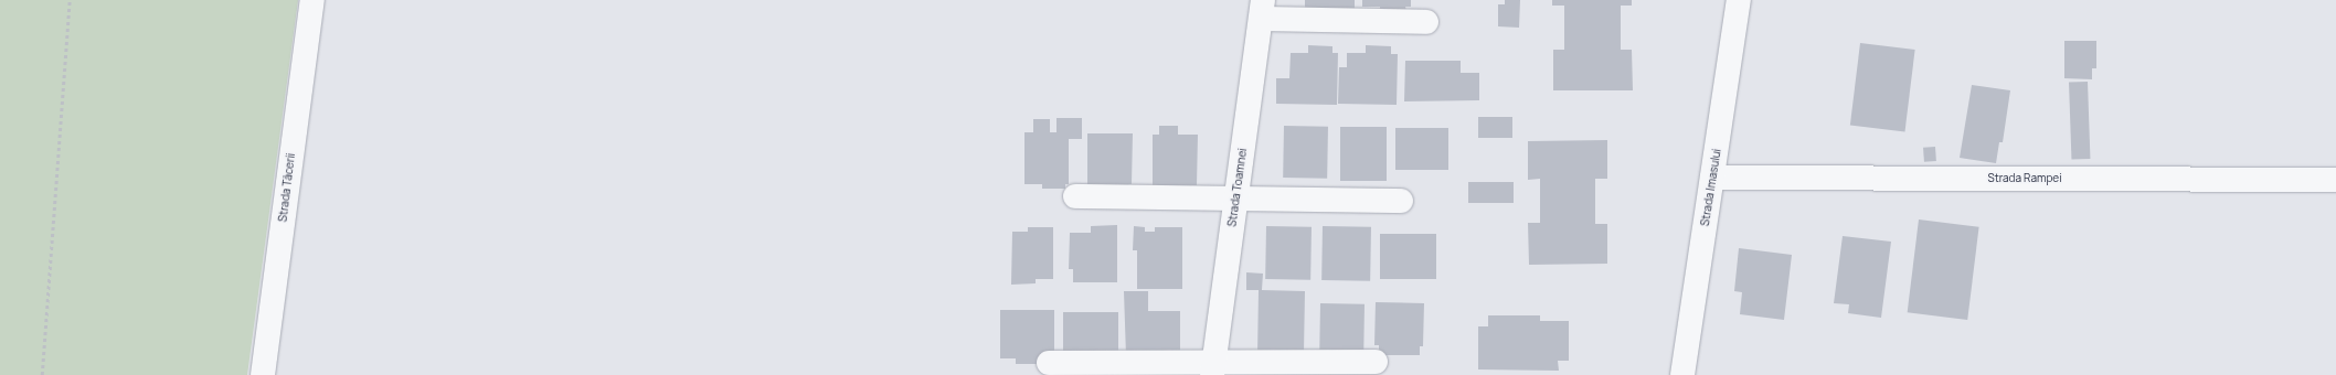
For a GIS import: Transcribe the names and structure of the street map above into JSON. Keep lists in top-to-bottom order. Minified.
{"streets":{"street":["Strada Rampei","Strada Tăcerii","Strada Toamnei","Strada Imasului"]},"crossings":[["Strada Rampei","Strada Imasului"]]}
